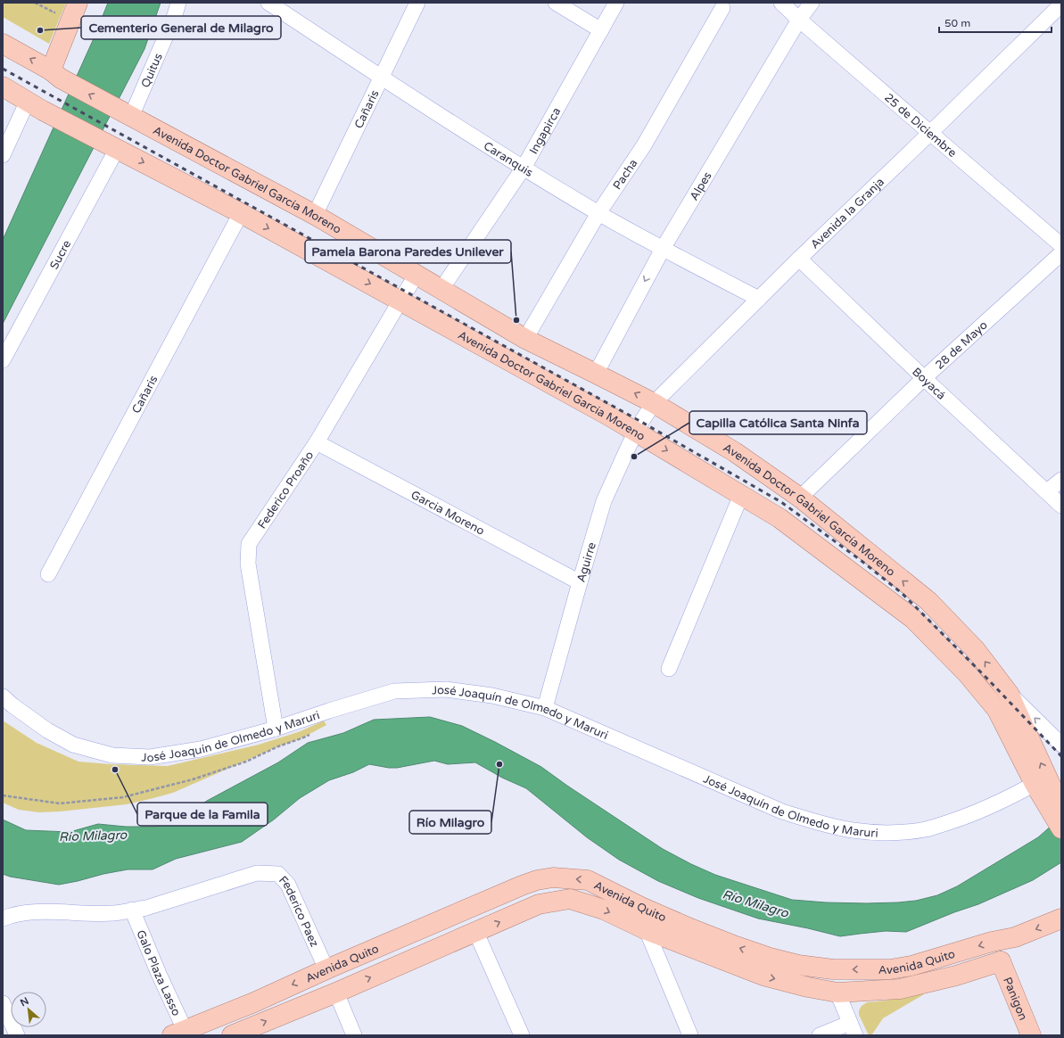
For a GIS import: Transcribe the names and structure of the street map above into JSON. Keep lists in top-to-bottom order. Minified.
{"streets":{"main road":["Avenida Doctor Gabriel García Moreno","Avenida Quito","Panigon"],"street":["Quitus","Cañaris","25 de Diciembre","Ingapirca","Caranquis","Pacha","Alpes","Avenida la Granja","Sucre","28 de Mayo","Boyacá","Federico Proaño","Garcia Moreno","Aguirre","José Joaquín de Olmedo y Maruri","Federico Paez","Galo Plaza Lasso"]},"crossings":[["Quitus","Avenida Doctor Gabriel García Moreno"],["Cañaris","Caranquis"],["Cañaris","Avenida Doctor Gabriel García Moreno"],["25 de Diciembre","Alpes"],["25 de Diciembre","Avenida la Granja"],["Ingapirca","Caranquis"],["Ingapirca","Avenida Doctor Gabriel García Moreno"],["Caranquis","Pacha"],["Caranquis","Alpes"],["Caranquis","Avenida la Granja"],["Pacha","Avenida Doctor Gabriel García Moreno"],["Avenida Doctor Gabriel García Moreno","Alpes"],["Avenida Doctor Gabriel García Moreno","Avenida la Granja"],["Avenida Doctor Gabriel García Moreno","Sucre"],["Avenida Doctor Gabriel García Moreno","28 de Mayo"],["Avenida Doctor Gabriel García Moreno","Federico Proaño"],["Avenida Doctor Gabriel García Moreno","Aguirre"],["Avenida Doctor Gabriel García Moreno","José Joaquín de Olmedo y Maruri"],["Avenida la Granja","Boyacá"],["Avenida la Granja","Aguirre"],["28 de Mayo","Boyacá"],["Federico Proaño","Garcia Moreno"],["Federico Proaño","José Joaquín de Olmedo y Maruri"],["Garcia Moreno","Aguirre"],["Aguirre","José Joaquín de Olmedo y Maruri"],["Avenida Quito","Federico Paez"],["Avenida Quito","Galo Plaza Lasso"],["Avenida Quito","Panigon"],["Federico Paez","Galo Plaza Lasso"]],"water":["Río Milagro"],"places":["Cementerio General de Milagro","Pamela Barona Paredes Unilever","Capilla Católica Santa Ninfa","Río Milagro","Parque de la Famila"],"scale_bar":"50 m","north":"top left"}
